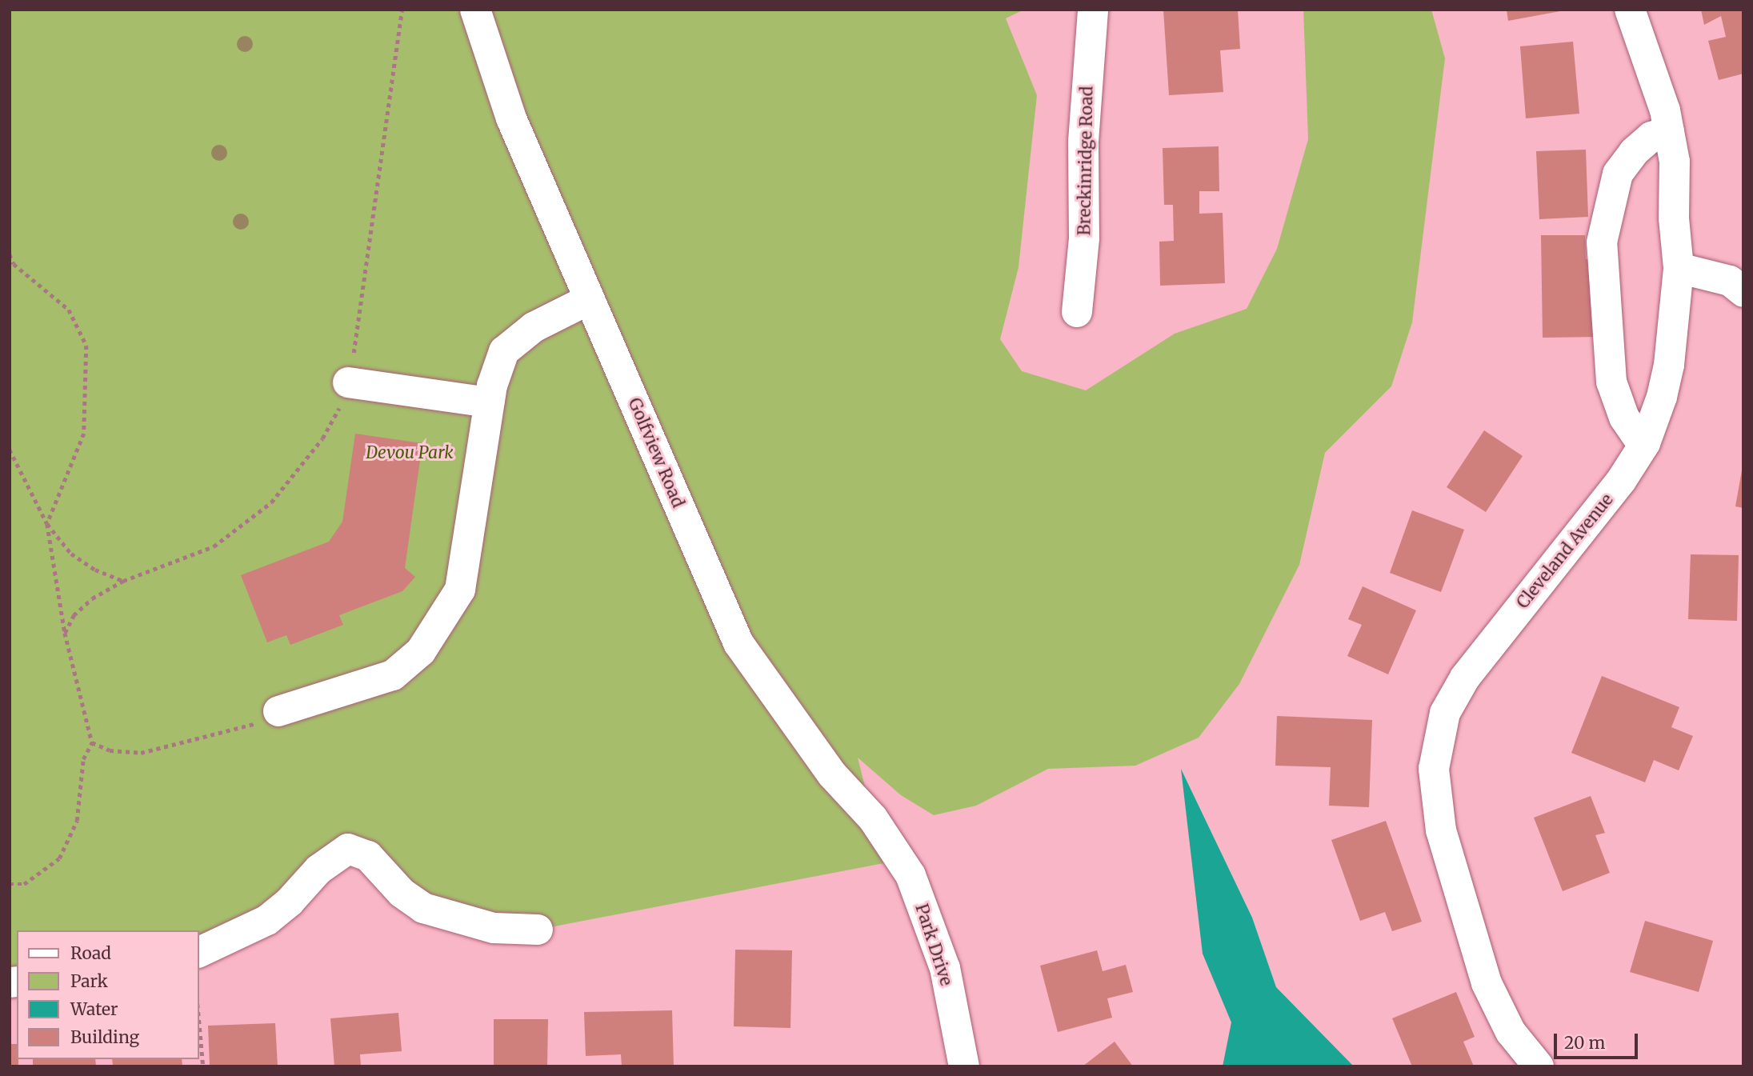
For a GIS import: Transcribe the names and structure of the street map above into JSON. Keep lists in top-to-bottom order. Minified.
{"streets":{"street":["Breckinridge Road","Golfview Road","Cleveland Avenue","Park Drive"]},"crossings":[["Golfview Road","Park Drive"]],"parks":["Devou Park"],"legend":["Road","Park","Water","Building"],"scale_bar":"20 m"}
